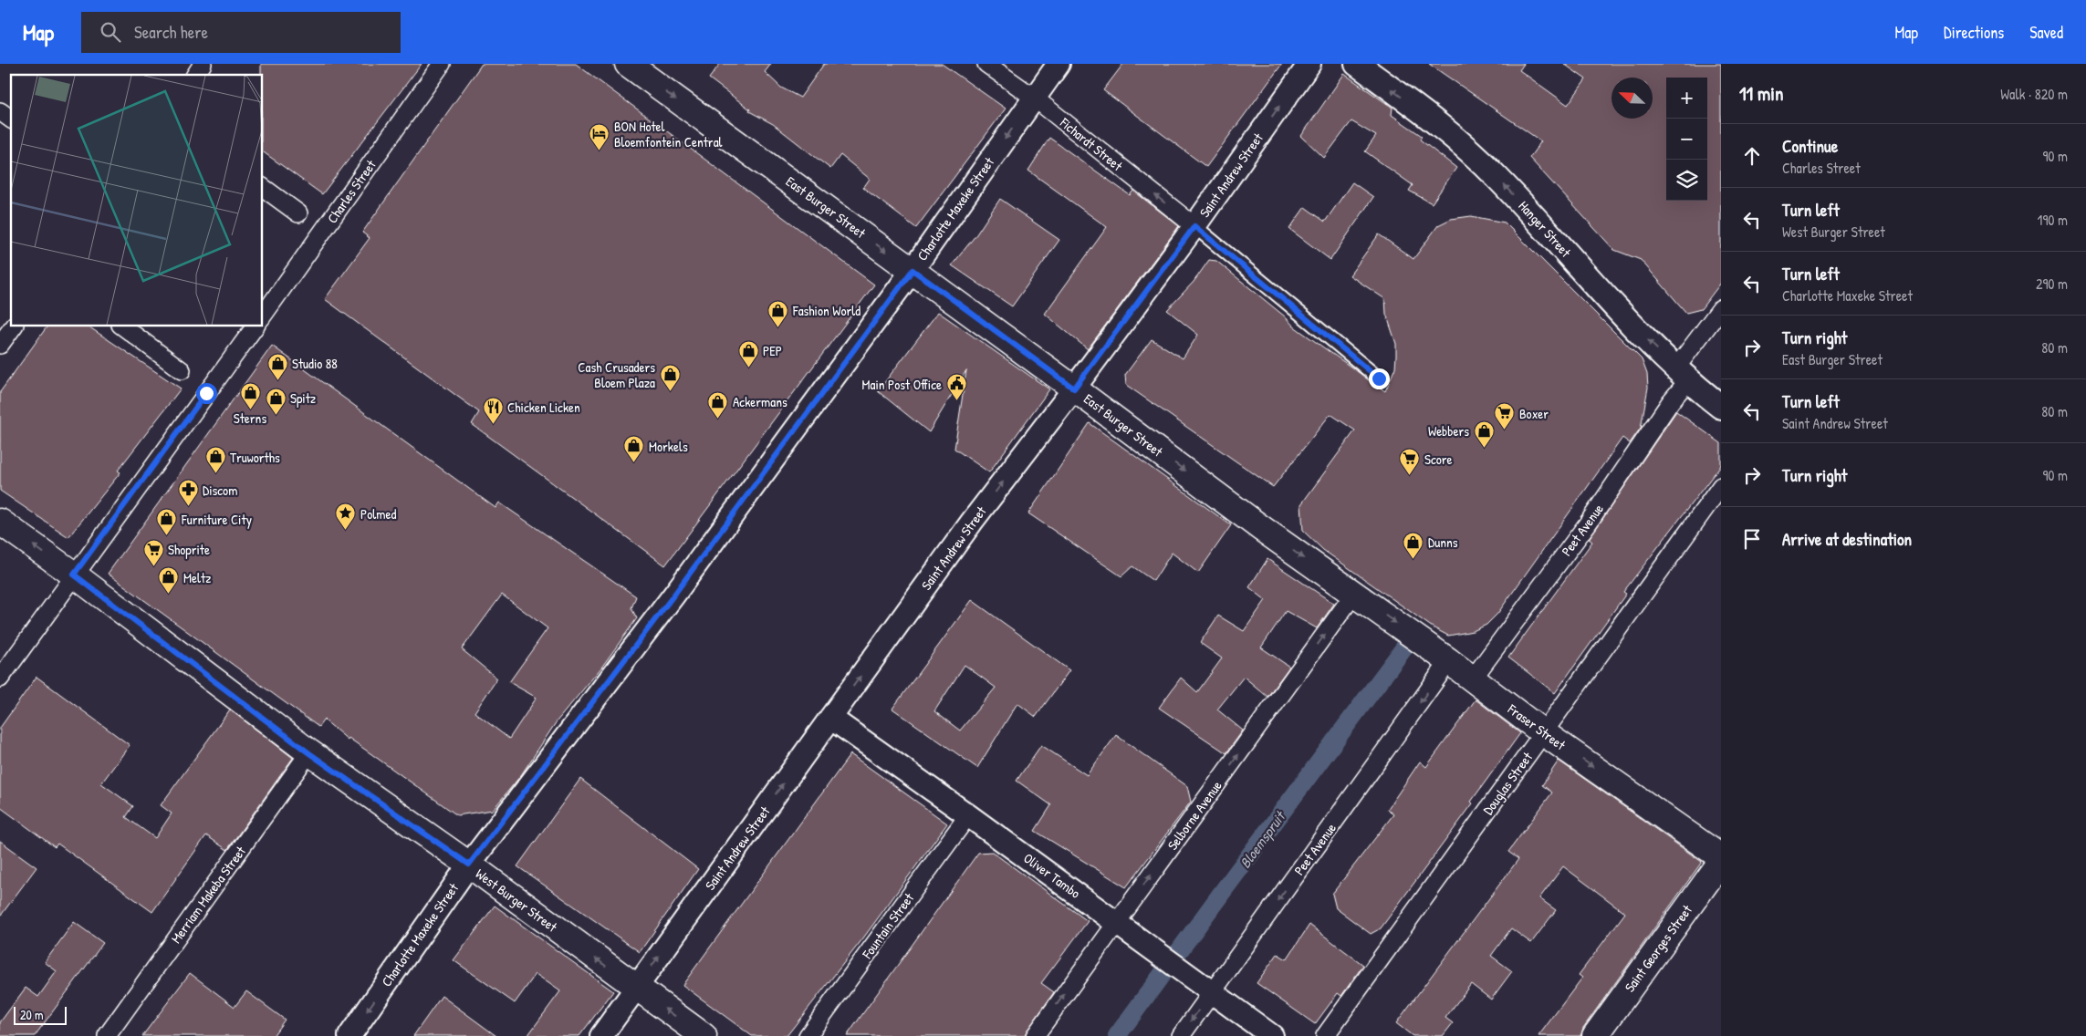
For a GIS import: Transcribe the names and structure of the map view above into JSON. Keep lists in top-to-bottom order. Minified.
{"streets":{"main road":["East Burger Street","Hanger Street","Fraser Street","West Burger Street","Saint Georges Street"],"street":["Fichardt Street","Saint Andrew Street","Charles Street","Charlotte Maxeke Street","Peet Avenue","Douglas Street","Selborne Avenue","Oliver Tambo","Merriam Makeba Street","Fountain Street"]},"crossings":[["Fichardt Street","Saint Andrew Street"],["Fichardt Street","Charlotte Maxeke Street"],["Saint Andrew Street","East Burger Street"],["Saint Andrew Street","Oliver Tambo"],["Saint Andrew Street","West Burger Street"],["East Burger Street","Charlotte Maxeke Street"],["East Burger Street","Fraser Street"],["East Burger Street","Selborne Avenue"],["Charlotte Maxeke Street","West Burger Street"],["Hanger Street","Peet Avenue"],["Peet Avenue","Fraser Street"],["Peet Avenue","Oliver Tambo"],["Fraser Street","Douglas Street"],["Fraser Street","Selborne Avenue"],["Selborne Avenue","Oliver Tambo"],["Oliver Tambo","Fountain Street"],["Merriam Makeba Street","West Burger Street"]],"one_way":["Fichardt Street","Saint Andrew Street","East Burger Street","Hanger Street","Peet Avenue","Fraser Street","Selborne Avenue","West Burger Street"],"water":["Bloemspruit"],"places":{"hotel":["BON Hotel Bloemfontein Central"],"shop":["Fashion World","PEP","Studio 88","Cash Crusaders Bloem Plaza","Sterns","Spitz","Ackermans","Webbers","Morkels","Truworths","Furniture City","Dunns","Meltz"],"public building":["Main Post Office"],"restaurant":["Chicken Licken"],"supermarket":["Boxer","Score","Shoprite"],"pharmacy":["Discom"],"place":["Polmed"]},"scale_bar":"20 m","north":"top left","page":{"header":"Map","search":"Search here","nav":["Map","Directions","Saved"],"heading":["11 min","Walk · 820 m"],"map_buttons":["+","−"],"list":[["Continue","Charles Street","90 m"],["Turn left","West Burger Street","190 m"],["Turn left","Charlotte Maxeke Street","290 m"],["Turn right","East Burger Street","80 m"],["Turn left","Saint Andrew Street","80 m"],["Turn right","90 m"],"Arrive at destination"],"scale":"20 m"}}
